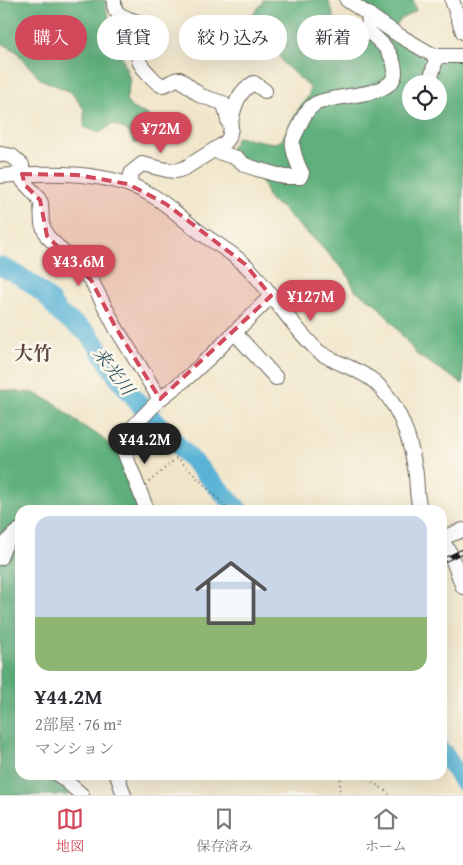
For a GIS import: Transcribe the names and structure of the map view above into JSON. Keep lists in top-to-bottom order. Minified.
{"districts":["大竹"],"water":["来光川"],"page":{"chip":["購入","賃貸","絞り込み","新着"],"price":["¥72M","¥43.6M","¥127M","¥44.2M"],"list":[{"name":"¥44.2M","note":"2部屋 · 76 m² · マンション"}],"tabs":["地図","保存済み","ホーム"]}}
